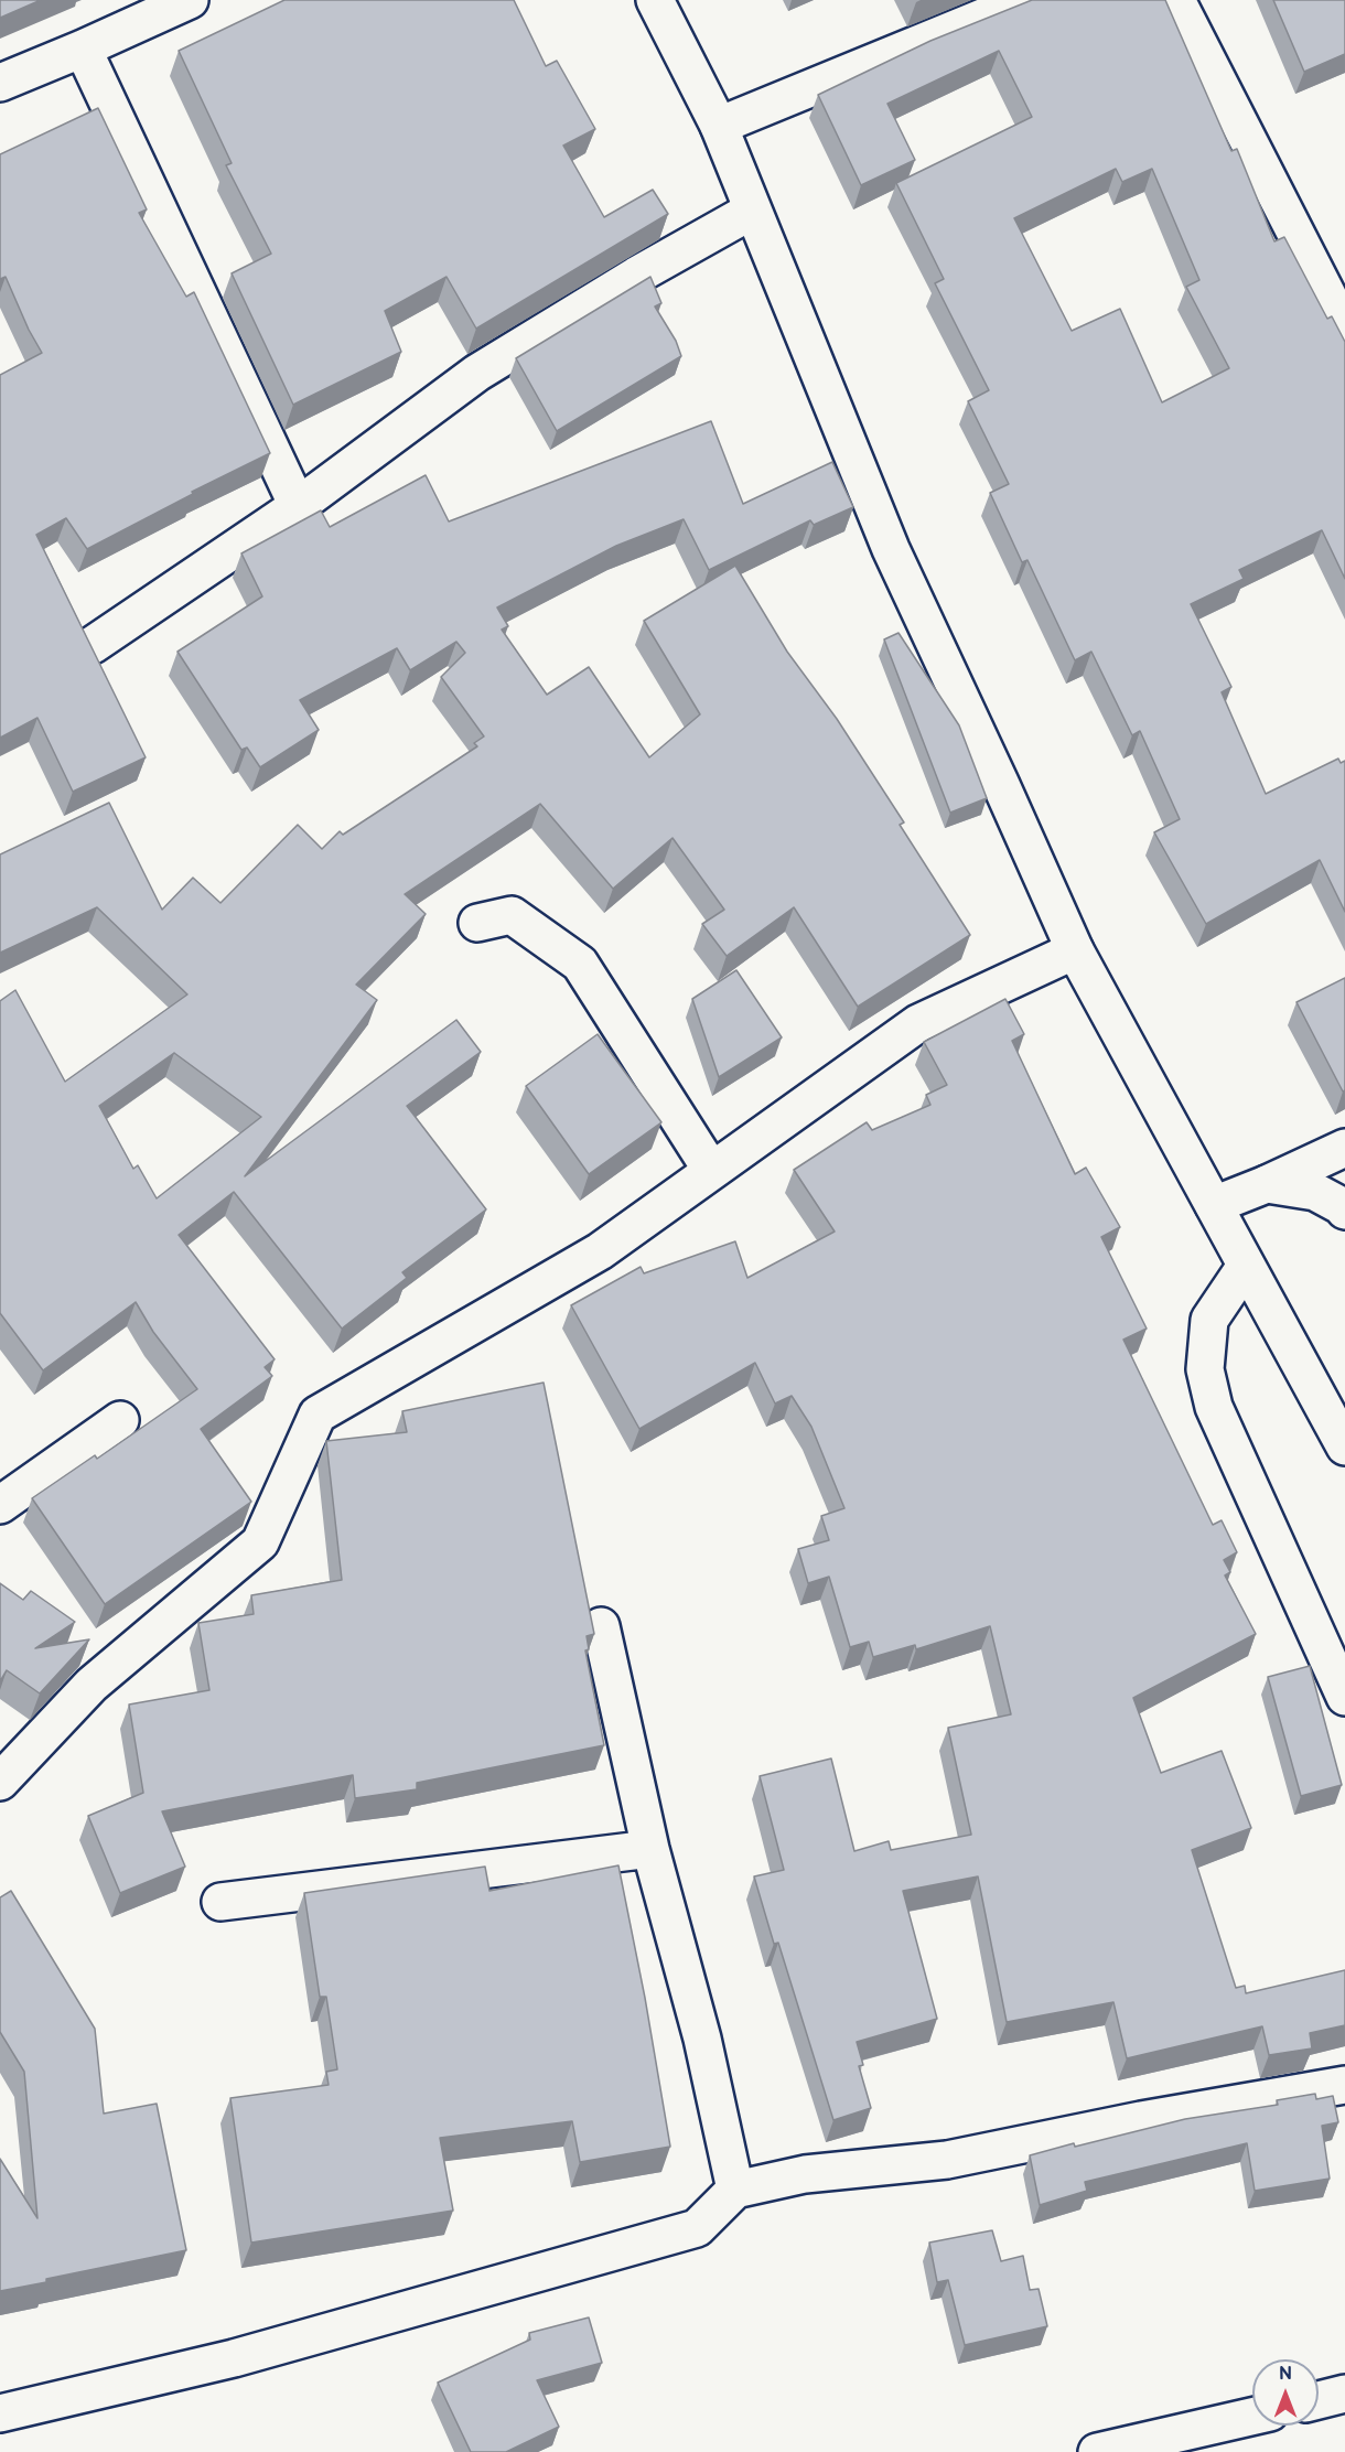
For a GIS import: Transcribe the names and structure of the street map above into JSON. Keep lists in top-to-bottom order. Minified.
{"north":"top"}
